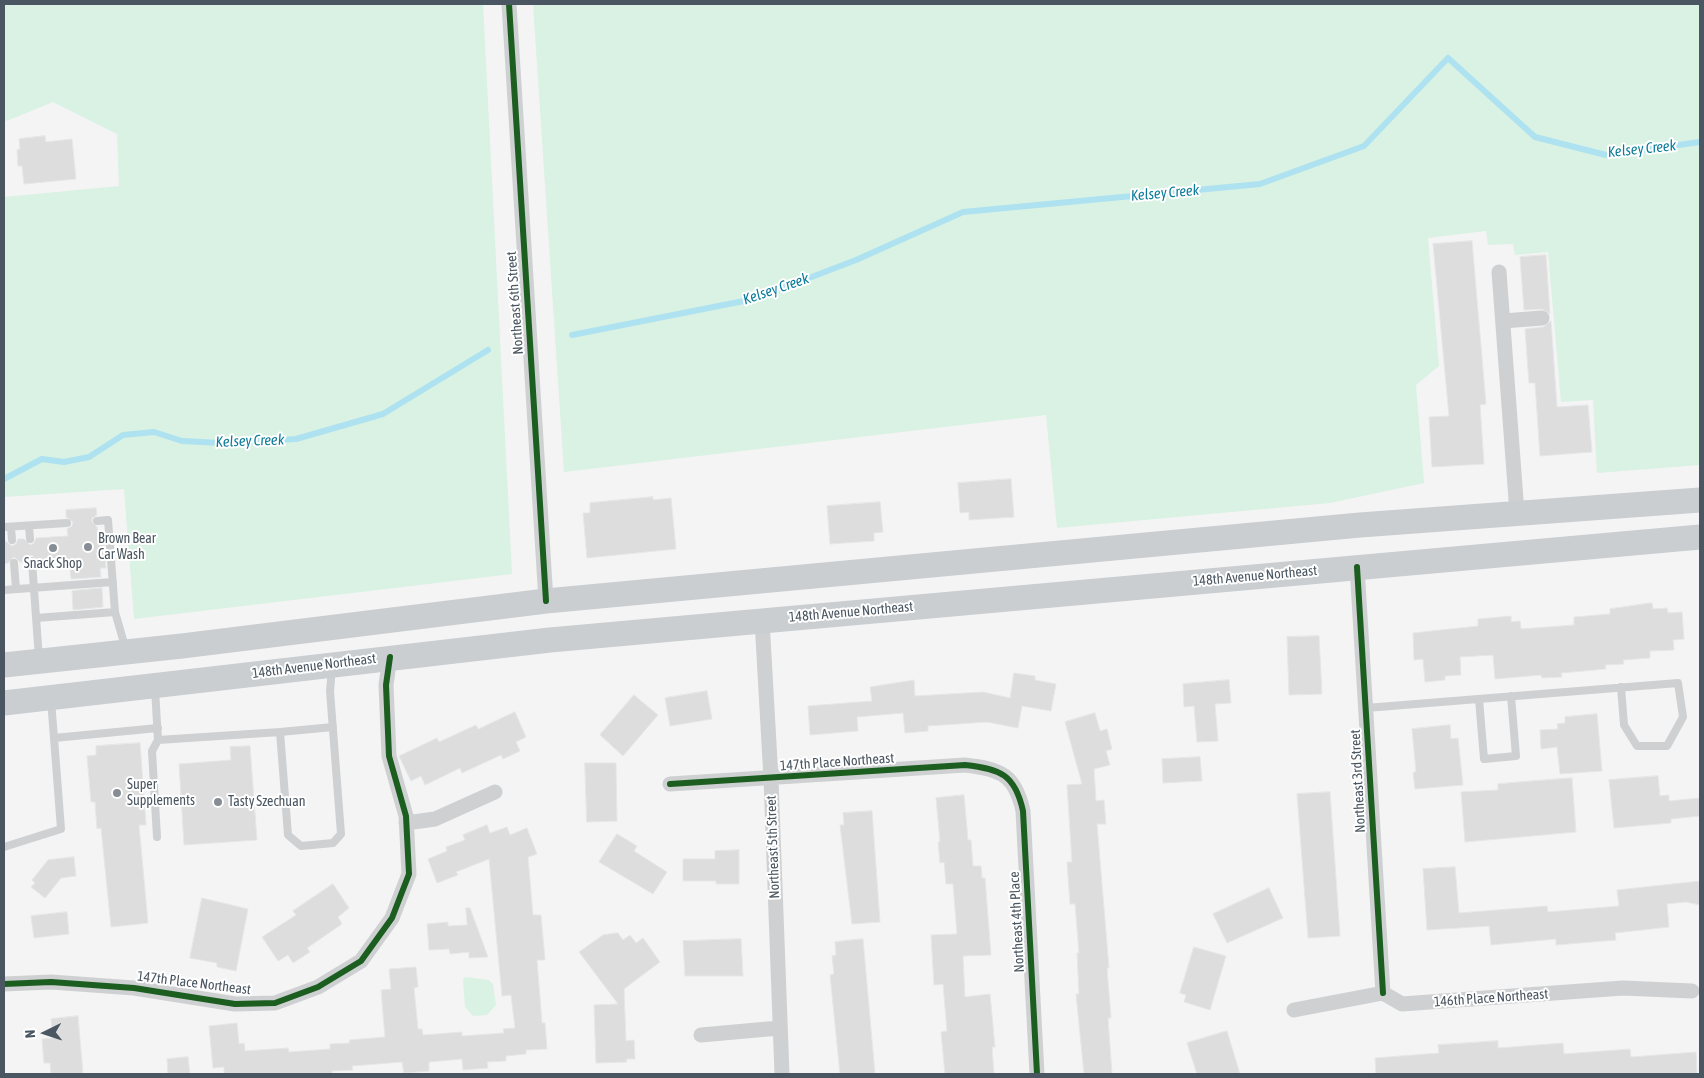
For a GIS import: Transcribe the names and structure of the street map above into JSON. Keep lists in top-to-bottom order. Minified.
{"streets":{"main road":["148th Avenue Northeast"],"street":["Northeast 6th Street","147th Place Northeast","Northeast 3rd Street","Northeast 5th Street","Northeast 4th Place","146th Place Northeast"]},"crossings":[["148th Avenue Northeast","Northeast 3rd Street"],["148th Avenue Northeast","Northeast 5th Street"],["147th Place Northeast","Northeast 5th Street"],["147th Place Northeast","Northeast 4th Place"],["Northeast 3rd Street","146th Place Northeast"]],"water":["Kelsey Creek"],"places":["Brown Bear Car Wash","Snack Shop","Super Supplements","Tasty Szechuan"],"north":"left"}
